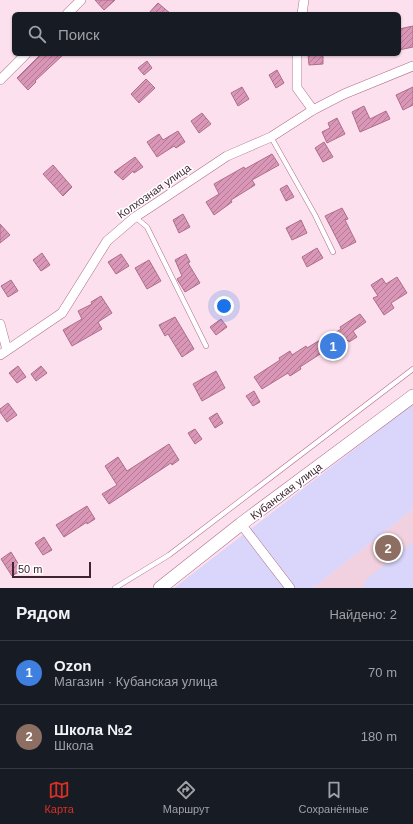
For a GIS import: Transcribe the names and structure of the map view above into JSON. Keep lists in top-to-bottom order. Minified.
{"streets":{"main road":["Кубанская улица"],"street":["Колхозная улица"]},"scale_bar":"50 m","page":{"search":"Поиск","pins":["1","2"],"scale":"50 m","heading":["Рядом","Найдено: 2"],"list":[{"mark":"1","name":"Ozon","note":"Магазин · Кубанская улица","value":"70 m"},{"mark":"2","name":"Школа №2","note":"Школа","value":"180 m"}],"nav":["Карта","Маршрут","Сохранённые"]}}
